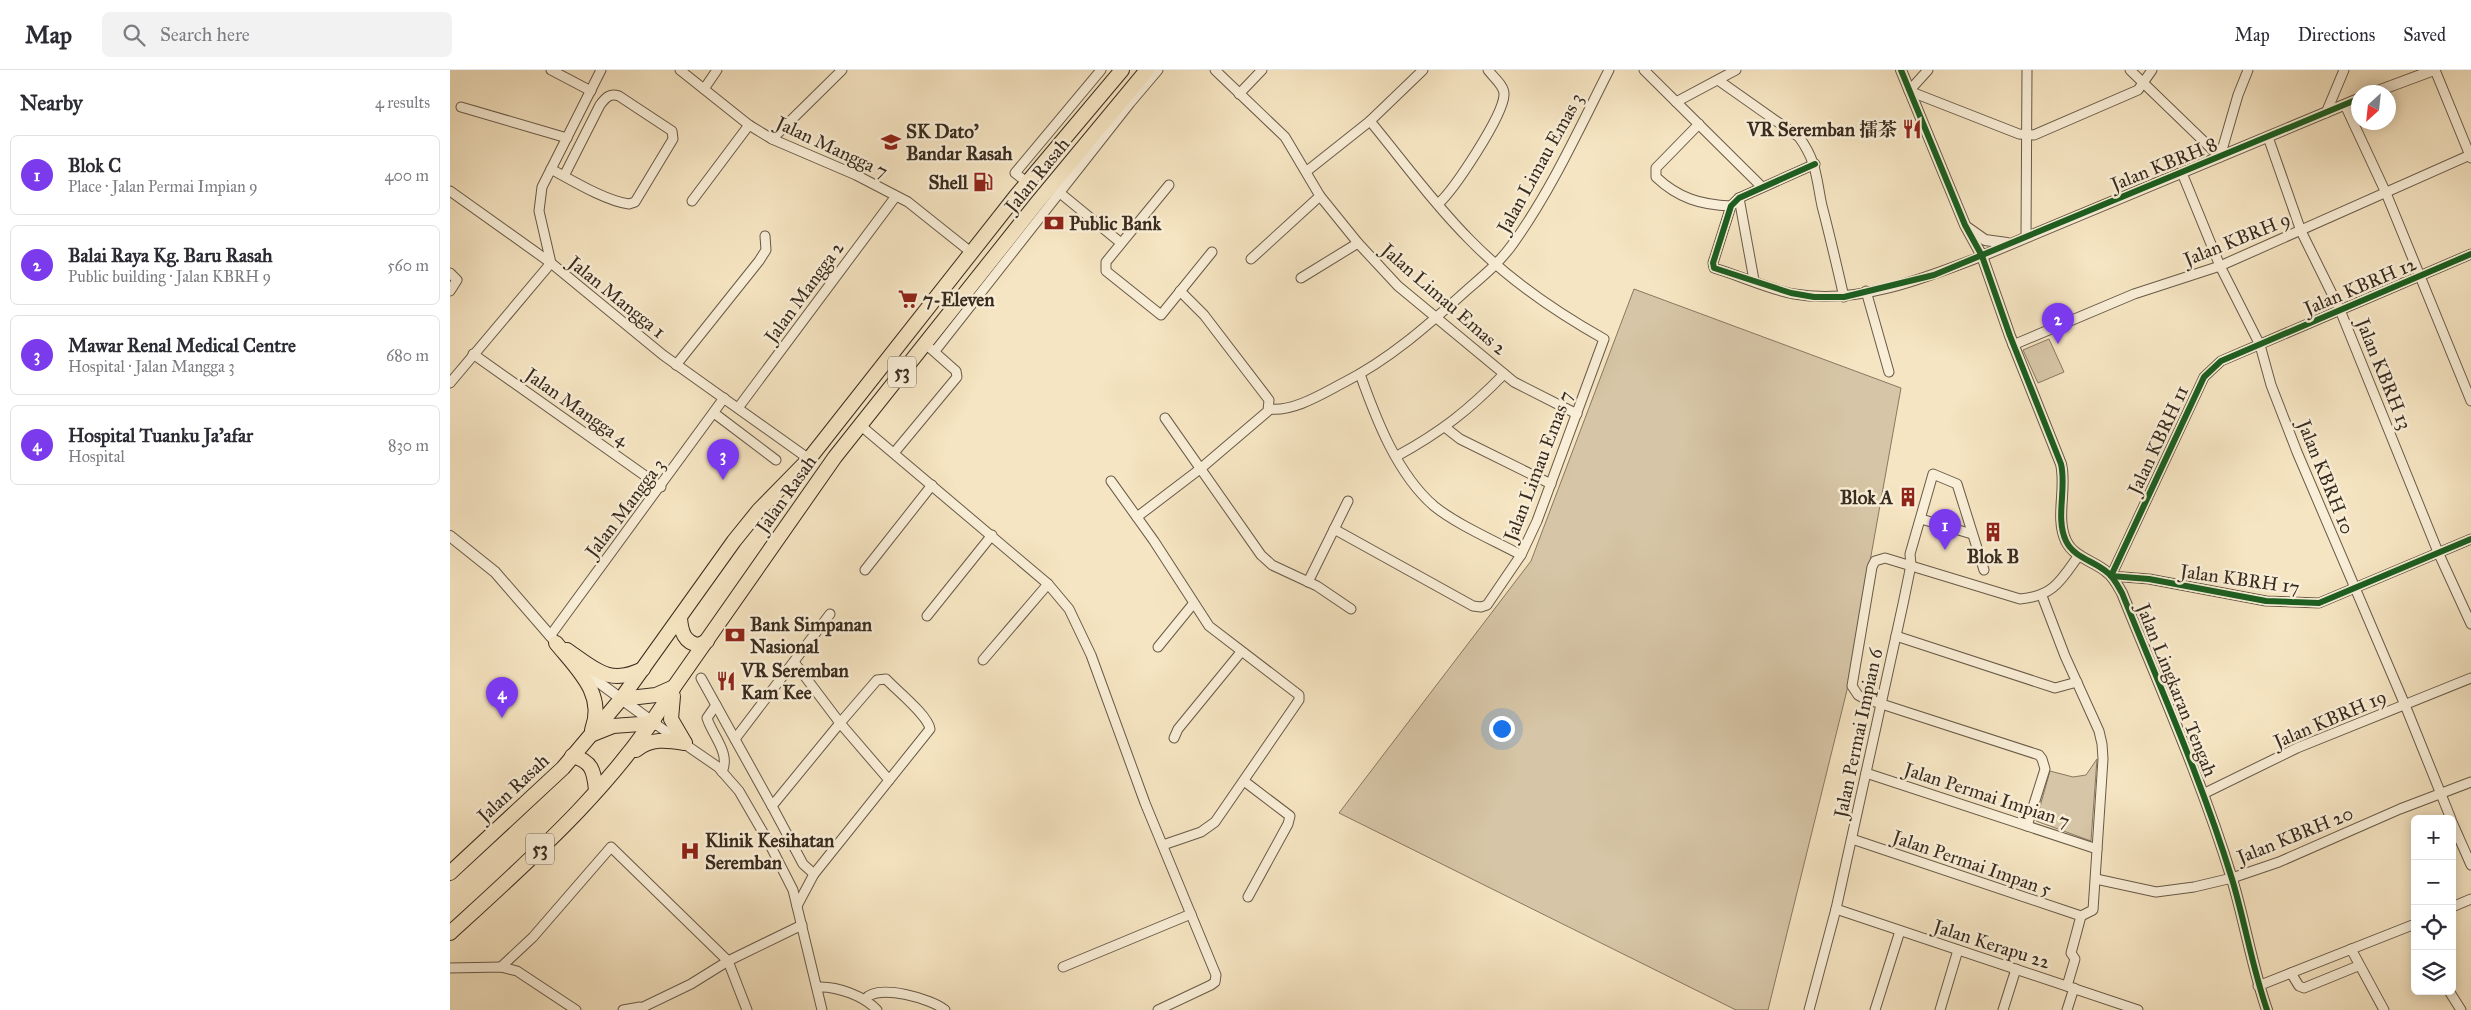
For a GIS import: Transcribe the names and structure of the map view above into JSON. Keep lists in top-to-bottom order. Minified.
{"streets":{"highway":["Jalan Rasah","53"],"street":["Jalan Mangga 7","Jalan Limau Emas 3","Jalan KBRH 8","Jalan KBRH 9","Jalan KBRH 12","Jalan Mangga 2","Jalan Mangga 1","Jalan Limau Emas 2","Jalan KBRH 13","Jalan Mangga 4","Jalan KBRH 11","Jalan Limau Emas 7","Jalan KBRH 10","Jalan Mangga 3","Jalan KBRH 17","Jalan Lingkaran Tengah","Jalan KBRH 19","Jalan Permai Impian 6","Jalan Permai Impian 7","Jalan KBRH 20","Jalan Permai Impan 5","Jalan Kerapu 22"]},"crossings":[["Jalan Mangga 7","Jalan Rasah"],["Jalan Mangga 7","Jalan Mangga 2"],["Jalan Limau Emas 3","Jalan Limau Emas 2"],["Jalan Limau Emas 3","Jalan Limau Emas 7"],["Jalan KBRH 8","Jalan KBRH 13"],["Jalan KBRH 8","Jalan KBRH 10"],["Jalan KBRH 8","Jalan Lingkaran Tengah"],["Jalan Rasah","Jalan Mangga 1"],["Jalan KBRH 9","Jalan KBRH 13"],["Jalan KBRH 9","Jalan KBRH 10"],["Jalan KBRH 9","Jalan Lingkaran Tengah"],["Jalan KBRH 12","Jalan KBRH 13"],["Jalan KBRH 12","Jalan KBRH 11"],["Jalan KBRH 12","Jalan KBRH 10"],["Jalan Mangga 2","Jalan Mangga 1"],["Jalan Mangga 1","Jalan Mangga 3"],["Jalan Limau Emas 2","Jalan Limau Emas 7"],["Jalan KBRH 13","Jalan KBRH 17"],["Jalan Mangga 4","Jalan Mangga 3"],["Jalan KBRH 11","Jalan KBRH 10"],["Jalan KBRH 11","Jalan KBRH 17"],["Jalan KBRH 11","Jalan Lingkaran Tengah"],["Jalan KBRH 10","Jalan KBRH 17"],["Jalan KBRH 10","Jalan KBRH 19"],["Jalan KBRH 10","Jalan KBRH 20"],["Jalan KBRH 17","Jalan Lingkaran Tengah"],["Jalan Lingkaran Tengah","Jalan KBRH 19"],["Jalan Lingkaran Tengah","Jalan KBRH 20"],["Jalan Permai Impian 6","Jalan Permai Impian 7"],["Jalan Permai Impian 6","Jalan Permai Impan 5"],["Jalan Permai Impian 6","Jalan Kerapu 22"]],"places":{"restaurant":["VR Seremban 擂茶","VR Seremban Kam Kee"],"school or university":["SK Dato' Bandar Rasah"],"fuel station":["Shell"],"bank":["Public Bank","Bank Simpanan Nasional"],"supermarket":["7-Eleven"],"building":["Blok A","Blok B"],"hospital":["Klinik Kesihatan Seremban"]},"north":"bottom left","page":{"header":"Map","search":"Search here","nav":["Map","Directions","Saved"],"heading":["Nearby","4 results"],"list":[{"mark":"1","name":"Blok C","note":"Place · Jalan Permai Impian 9","value":"400 m"},{"mark":"2","name":"Balai Raya Kg. Baru Rasah","note":"Public building · Jalan KBRH 9","value":"560 m"},{"mark":"3","name":"Mawar Renal Medical Centre","note":"Hospital · Jalan Mangga 3","value":"680 m"},{"mark":"4","name":"Hospital Tuanku Ja'afar","note":"Hospital","value":"830 m"}],"pins":["2","3","1","4"],"map_buttons":["+","−"]}}
